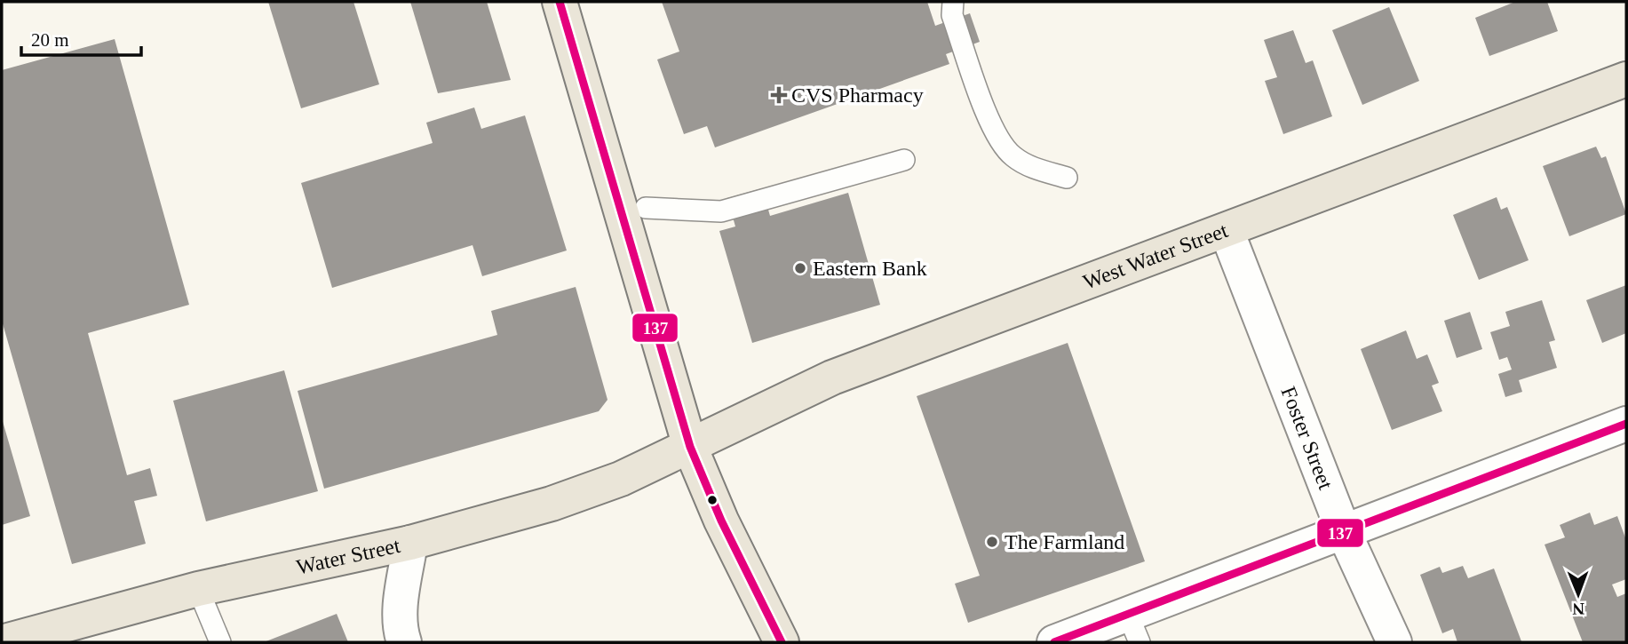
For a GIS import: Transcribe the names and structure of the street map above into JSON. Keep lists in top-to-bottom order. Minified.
{"streets":{"main road":["West Water Street","Water Street"],"street":["Foster Street"]},"crossings":[["West Water Street","Foster Street"],["West Water Street","Water Street"]],"places":{"health":["CVS Pharmacy"],"other":["Eastern Bank","The Farmland"]},"lines":["transit line 137"],"scale_bar":"20 m","north":"bottom"}
